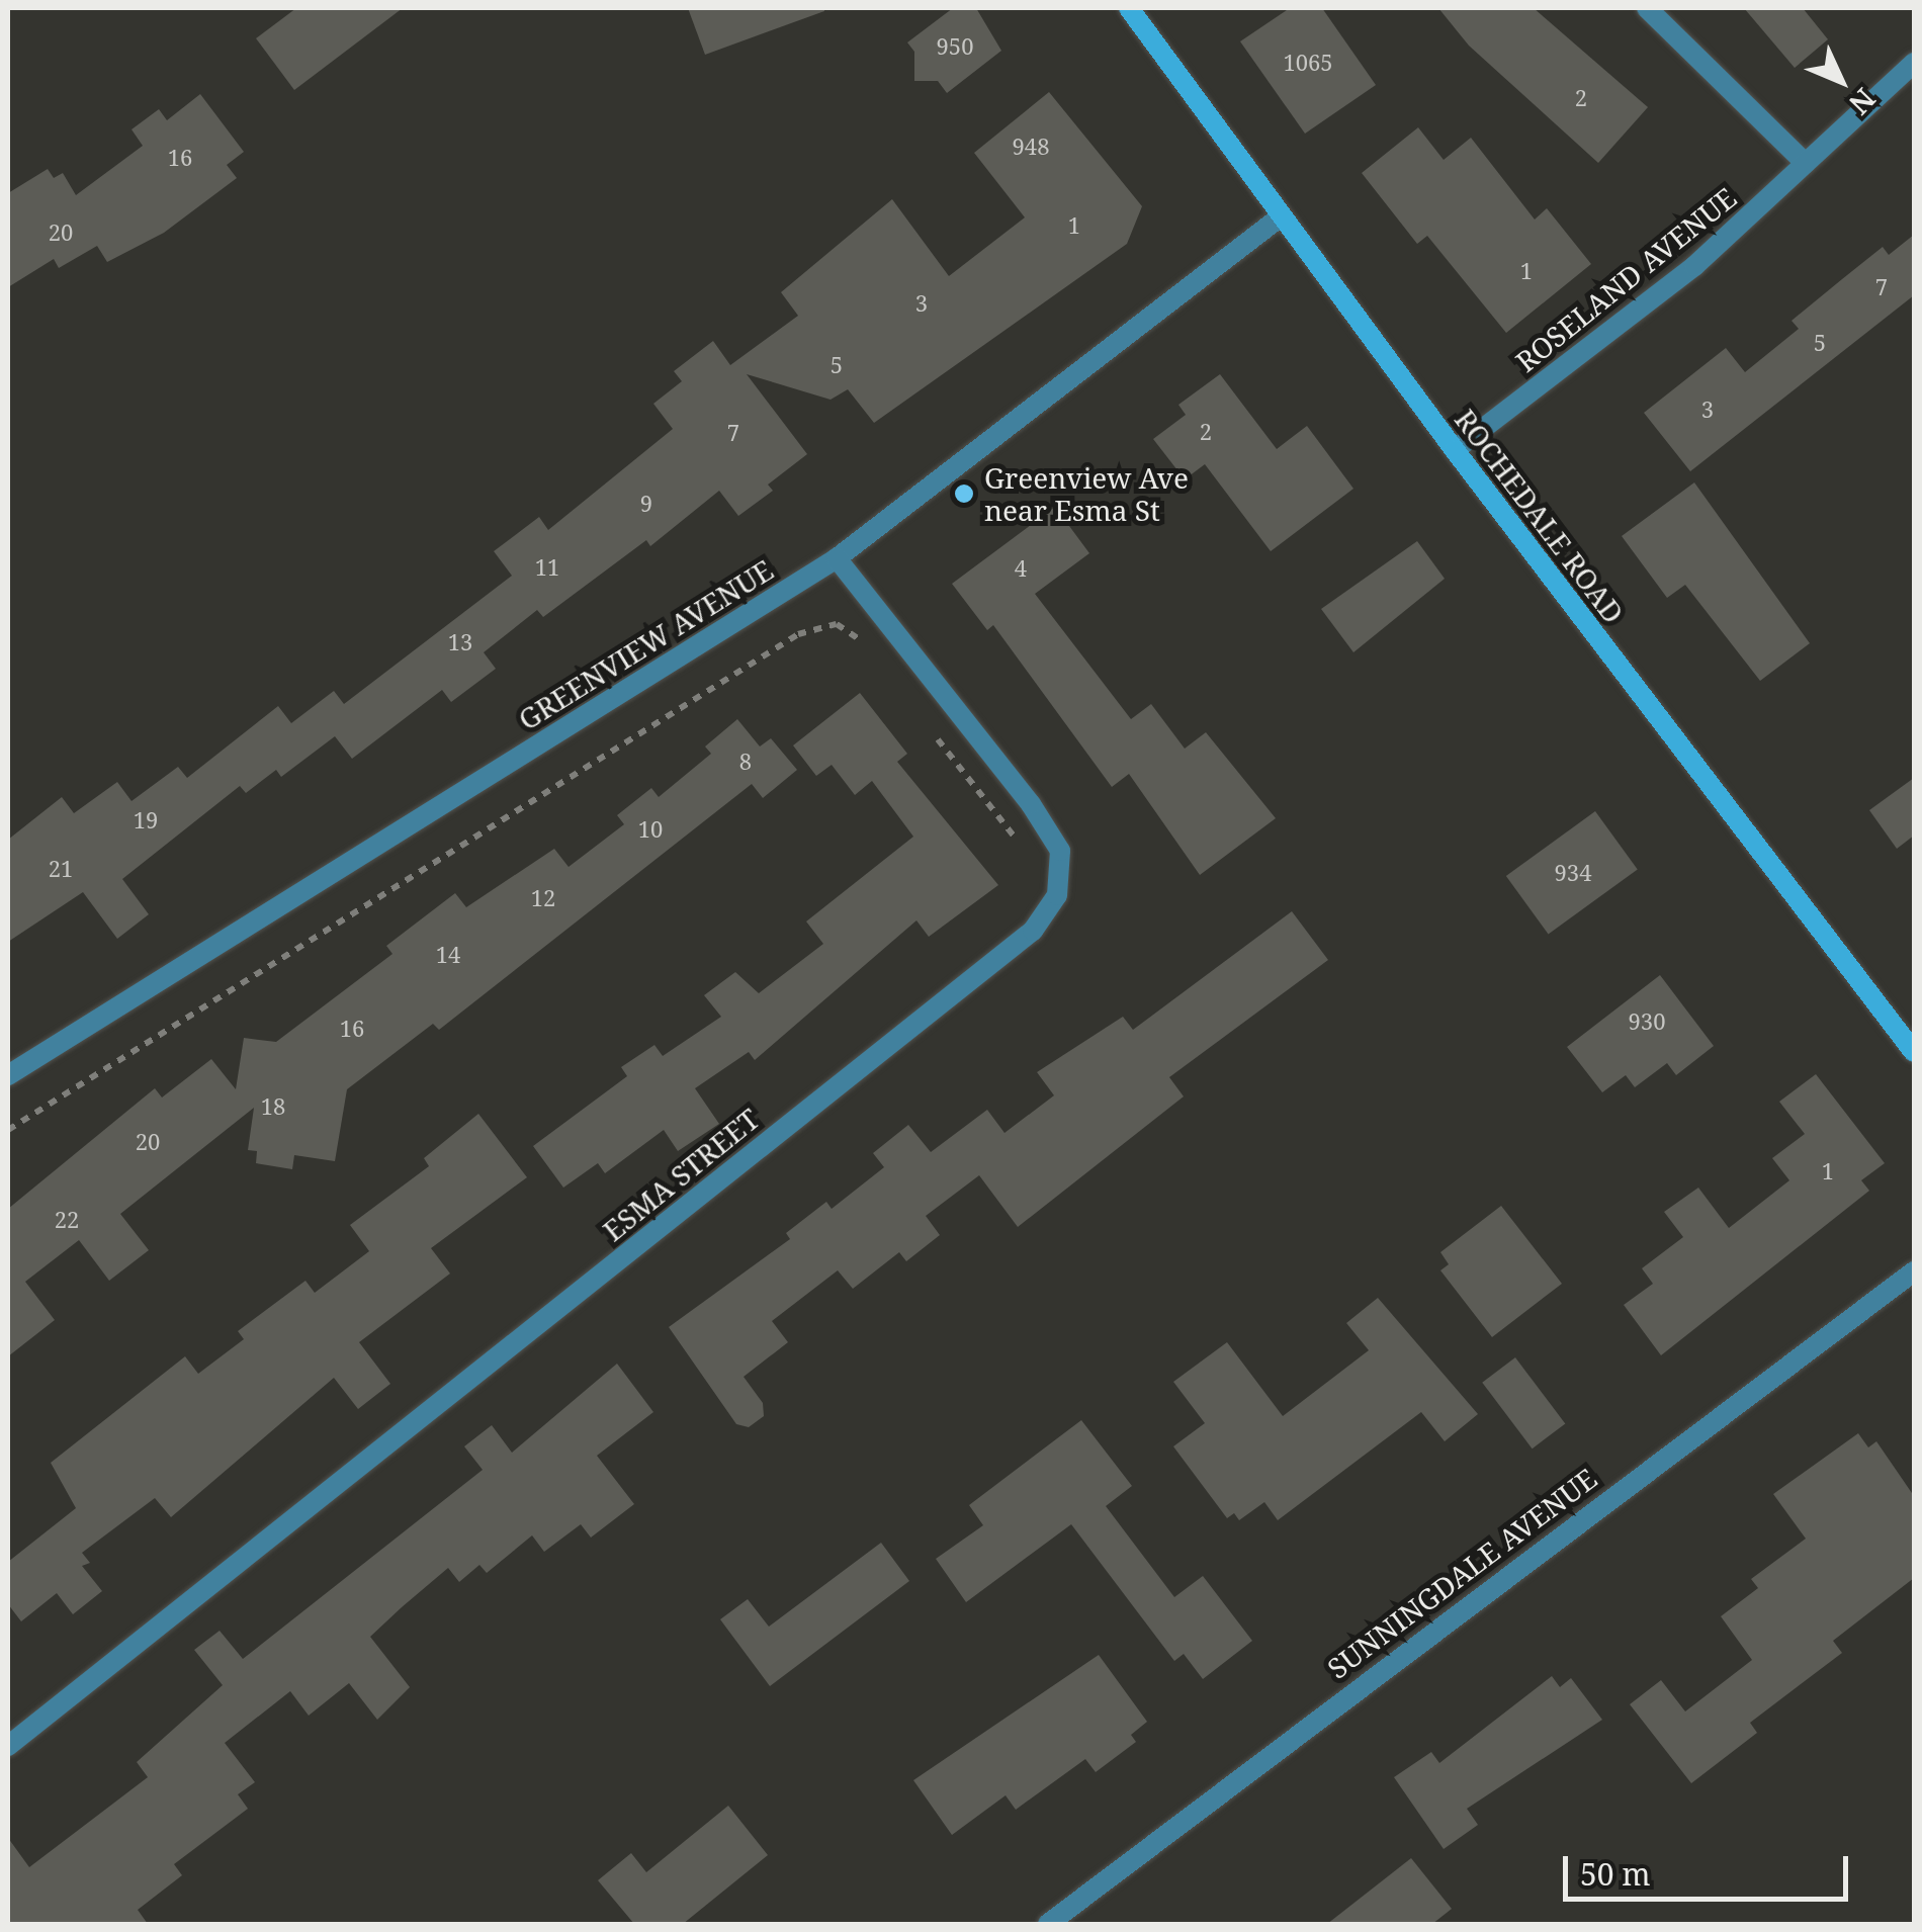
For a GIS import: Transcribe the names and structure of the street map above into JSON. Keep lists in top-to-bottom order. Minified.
{"streets":{"main road":["ROCHEDALE ROAD"],"street":["ROSELAND AVENUE","GREENVIEW AVENUE","ESMA STREET","SUNNINGDALE AVENUE"]},"crossings":[["ROSELAND AVENUE","ROCHEDALE ROAD"],["ROCHEDALE ROAD","GREENVIEW AVENUE"],["GREENVIEW AVENUE","ESMA STREET"]],"places":["Greenview Ave near Esma St"],"house_numbers":["950","1065","2","948","16","1","20","1","7","3","5","5","3","2","7","9","11","4","13","8","19","10","21","934","12","14","930","16","18","20","1","22"],"scale_bar":"50 m","north":"bottom right"}
